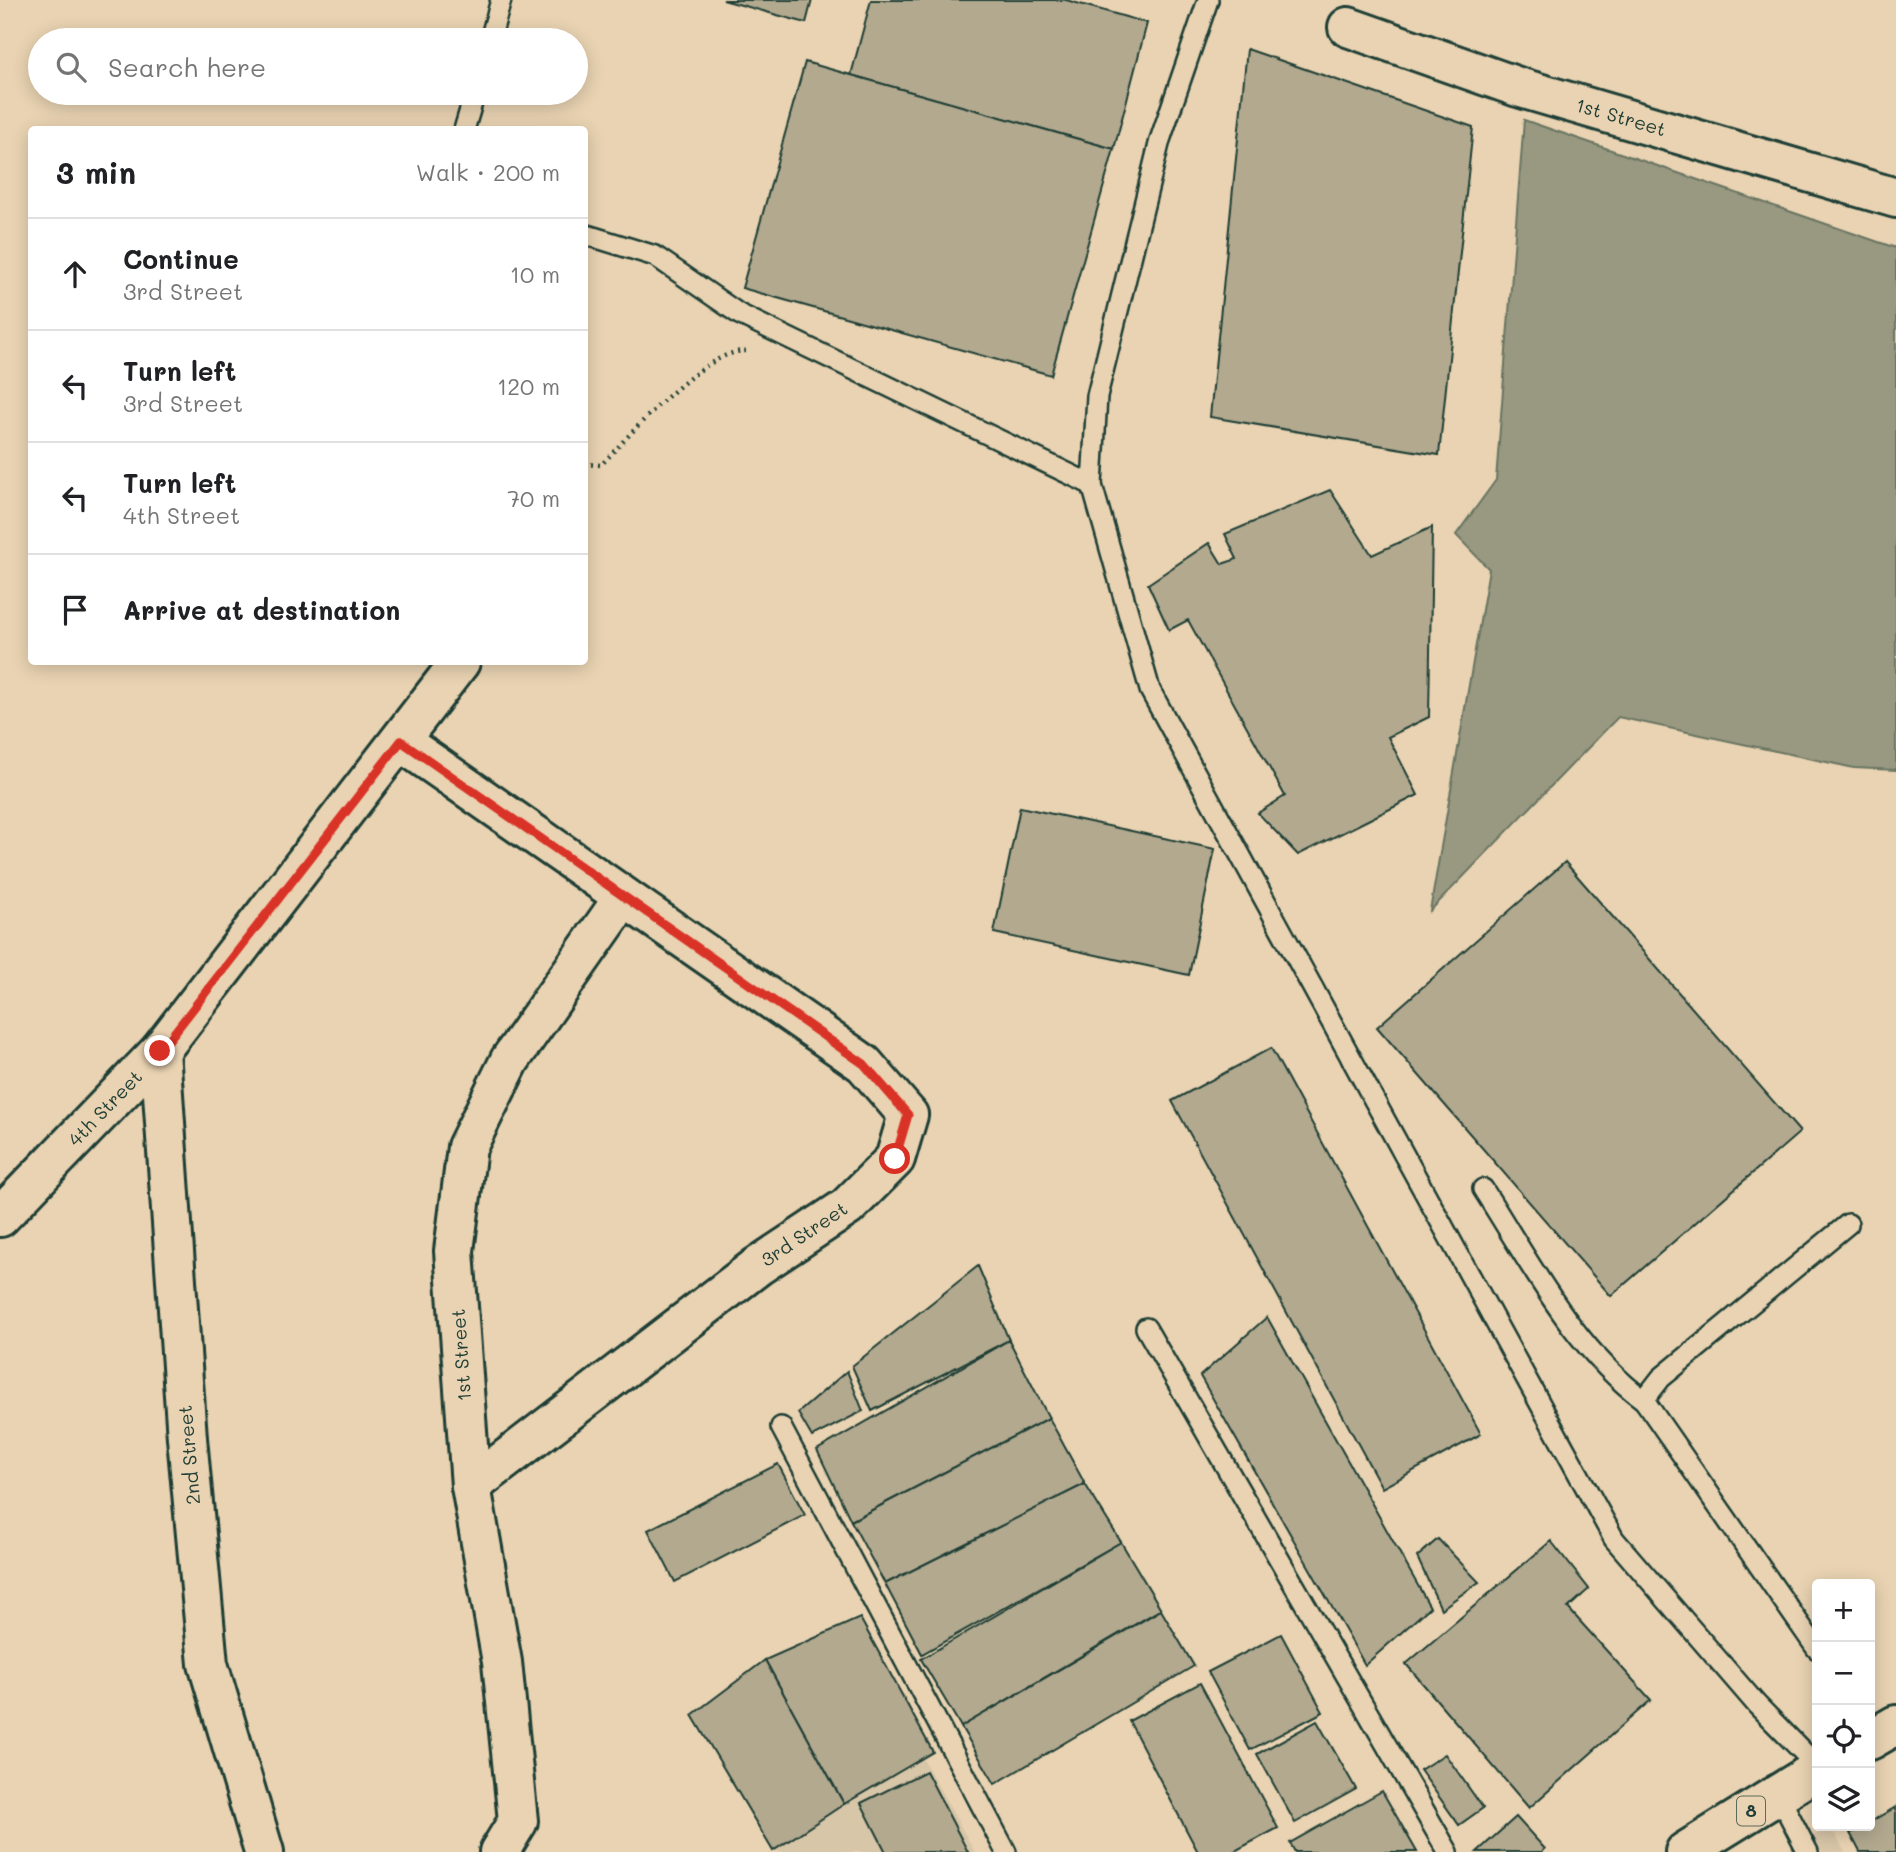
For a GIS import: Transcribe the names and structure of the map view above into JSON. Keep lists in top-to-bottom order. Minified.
{"streets":{"street":["1st Street","4th Street","3rd Street","2nd Street","8"]},"crossings":[["1st Street","3rd Street"],["4th Street","3rd Street"],["4th Street","2nd Street"]],"page":{"search":"Search here","heading":["3 min","Walk · 200 m"],"list":[["Continue","3rd Street","10 m"],["Turn left","3rd Street","120 m"],["Turn left","4th Street","70 m"],"Arrive at destination"],"map_buttons":["+","−"]}}
